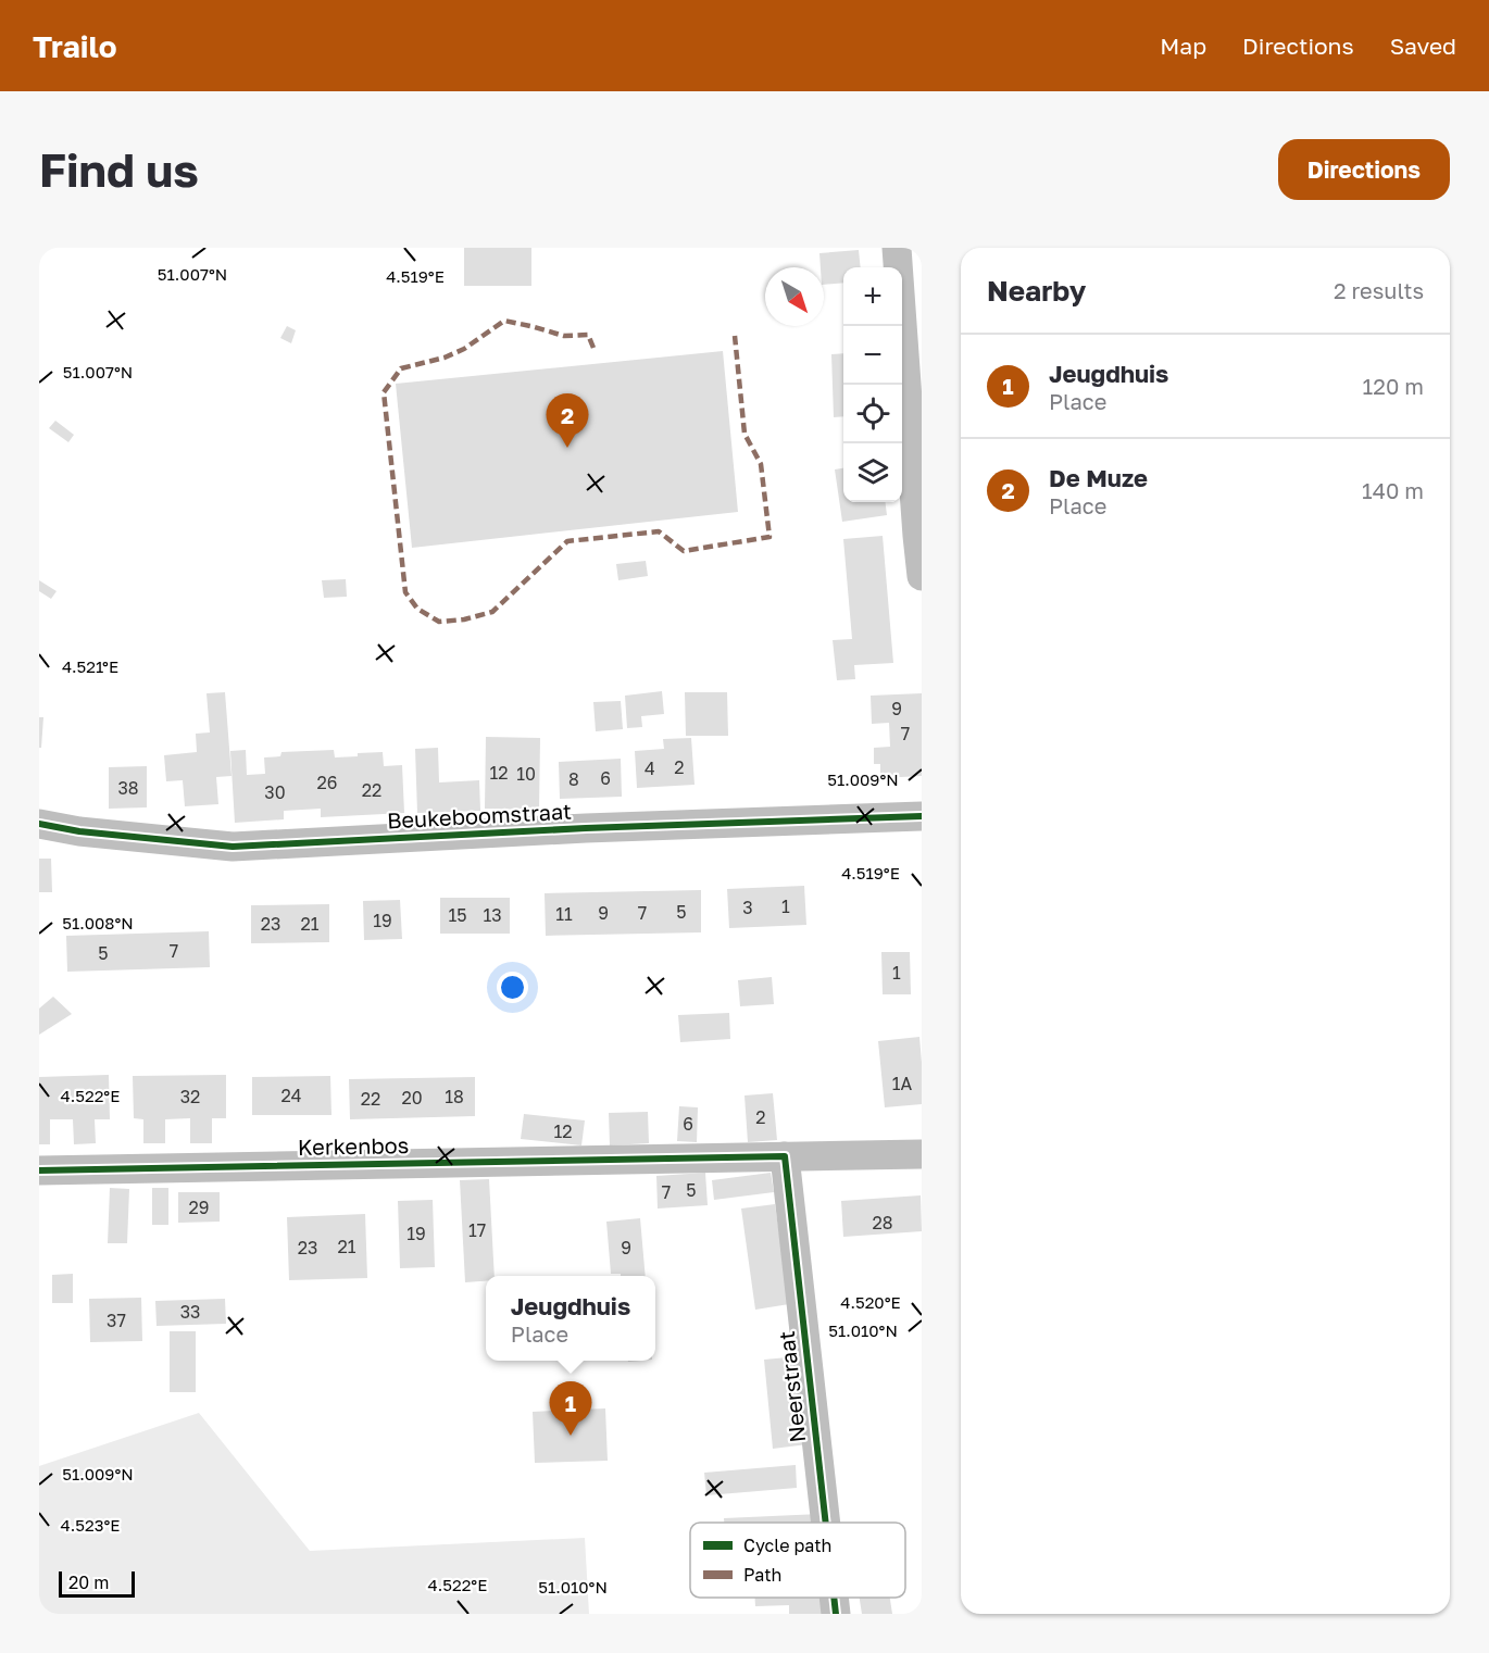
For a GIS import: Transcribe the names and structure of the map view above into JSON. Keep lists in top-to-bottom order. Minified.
{"streets":{"street":["Beukeboomstraat","Kerkenbos","Neerstraat"]},"crossings":[["Kerkenbos","Neerstraat"]],"house_numbers":["9","7","2","4","12","10","6","8","26","38","22","30","1","3","5","9","7","11","15","13","19","23","21","7","5","1","1A","24","32","18","20","22","2","6","12","5","7","29","28","17","19","21","23","9","33","37"],"legend":["Cycle path","Path"],"scale_bar":"20 m","north":"bottom right","page":{"header":"Trailo","nav":["Map","Directions","Saved"],"buttons":"Directions","title":"Find us","heading":["Nearby","2 results"],"map_buttons":["+","−"],"list":[{"mark":"1","name":"Jeugdhuis","note":"Place","value":"120 m"},{"mark":"2","name":"De Muze","note":"Place","value":"140 m"}],"pins":["2","1"],"popup":["Jeugdhuis","Place"],"scale":"20 m"},"coordinates":["51.007°N","4.519°E","4.521°E","51.009°N","51.008°N","4.522°E","4.520°E","51.010°N","4.523°E"]}
